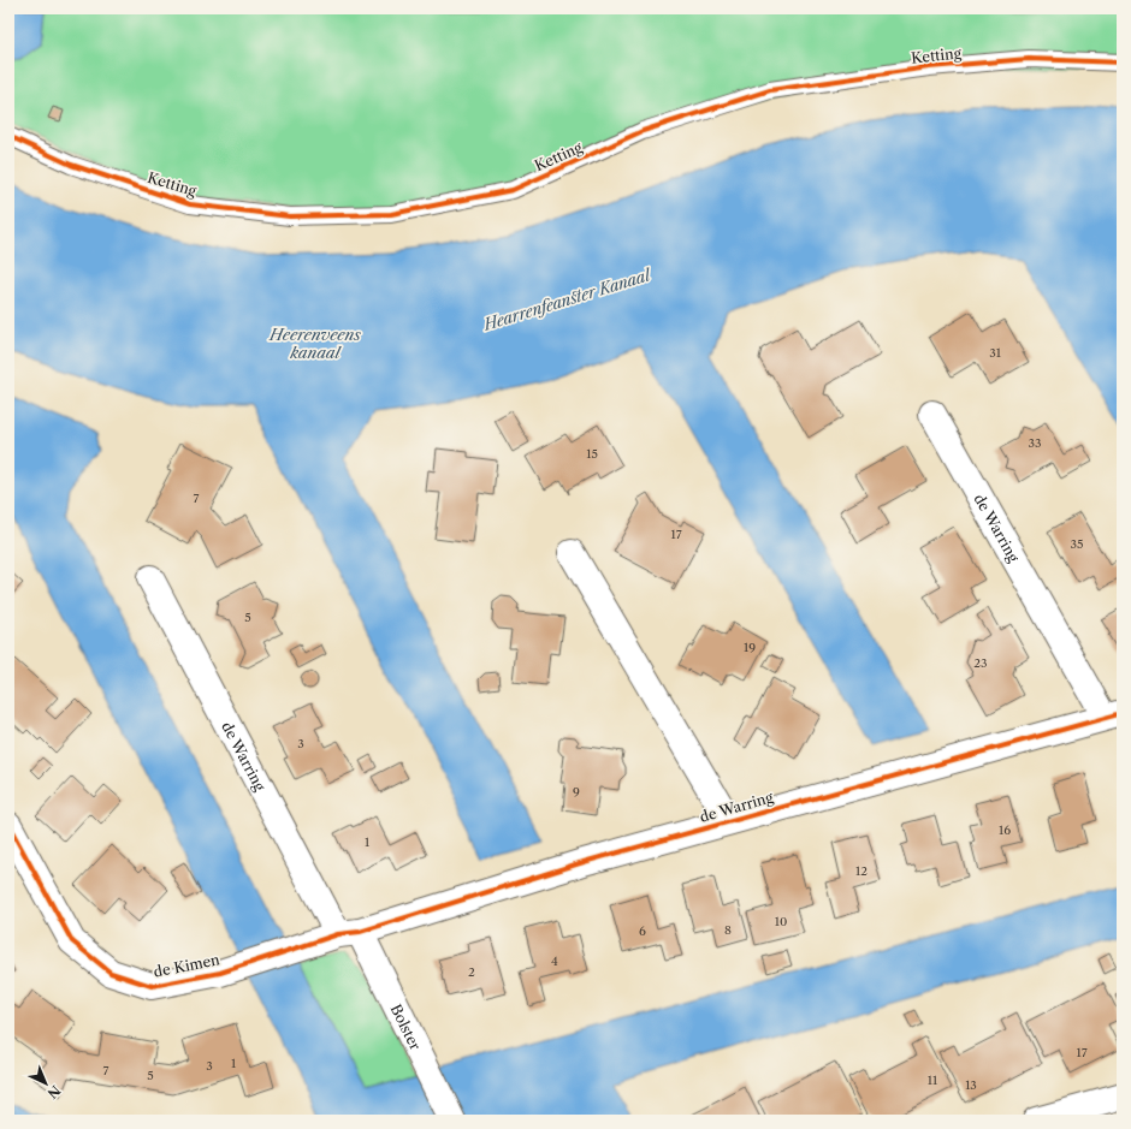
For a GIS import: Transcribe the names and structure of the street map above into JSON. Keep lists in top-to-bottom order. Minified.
{"streets":{"street":["de Warring","de Kimen","Bolster"],"lane":["Ketting"]},"crossings":[["de Warring","de Kimen"],["de Warring","Bolster"],["de Kimen","Bolster"]],"water":["Hearrenfeanster Kanaal","Heerenveens kanaal"],"house_numbers":["31","33","15","7","17","35","5","19","23","3","9","16","1","12","10","8","6","4","2","17","1","3","7","5","11","13"],"north":"bottom right"}
